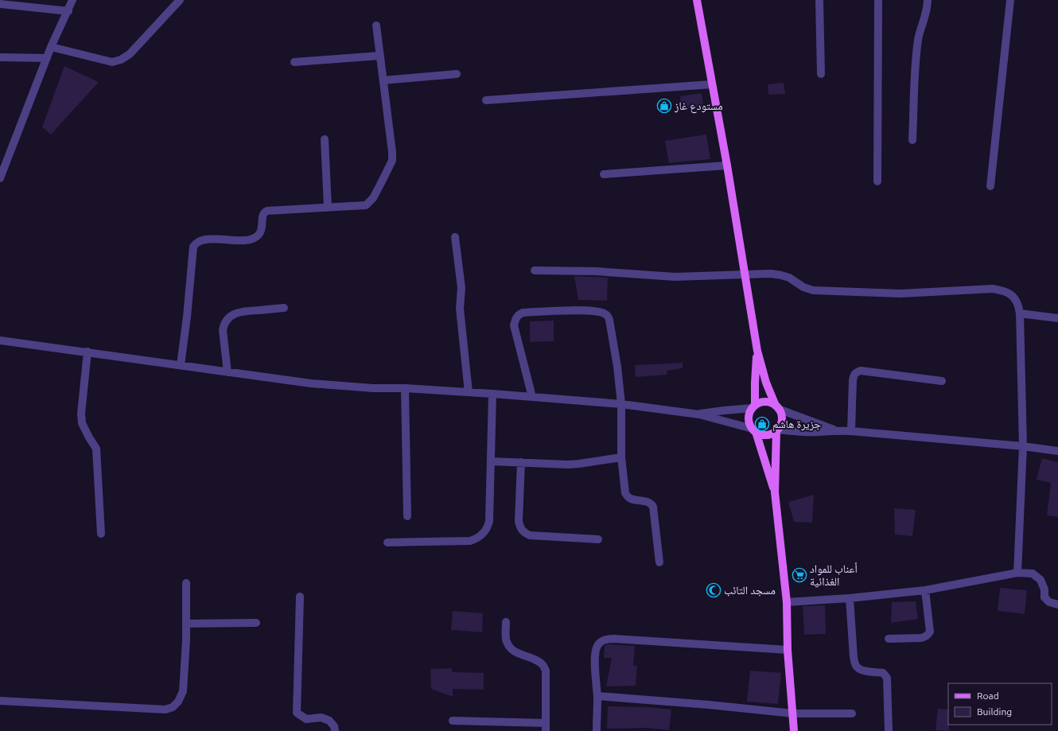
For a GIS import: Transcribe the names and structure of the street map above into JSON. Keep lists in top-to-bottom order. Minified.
{"places":{"shop":["مستودع غاز","جزيرة هاشم"],"supermarket":["أعناب للمواد الغذائية"],"mosque":["مسجد التائب"]},"legend":["Road","Building"]}
